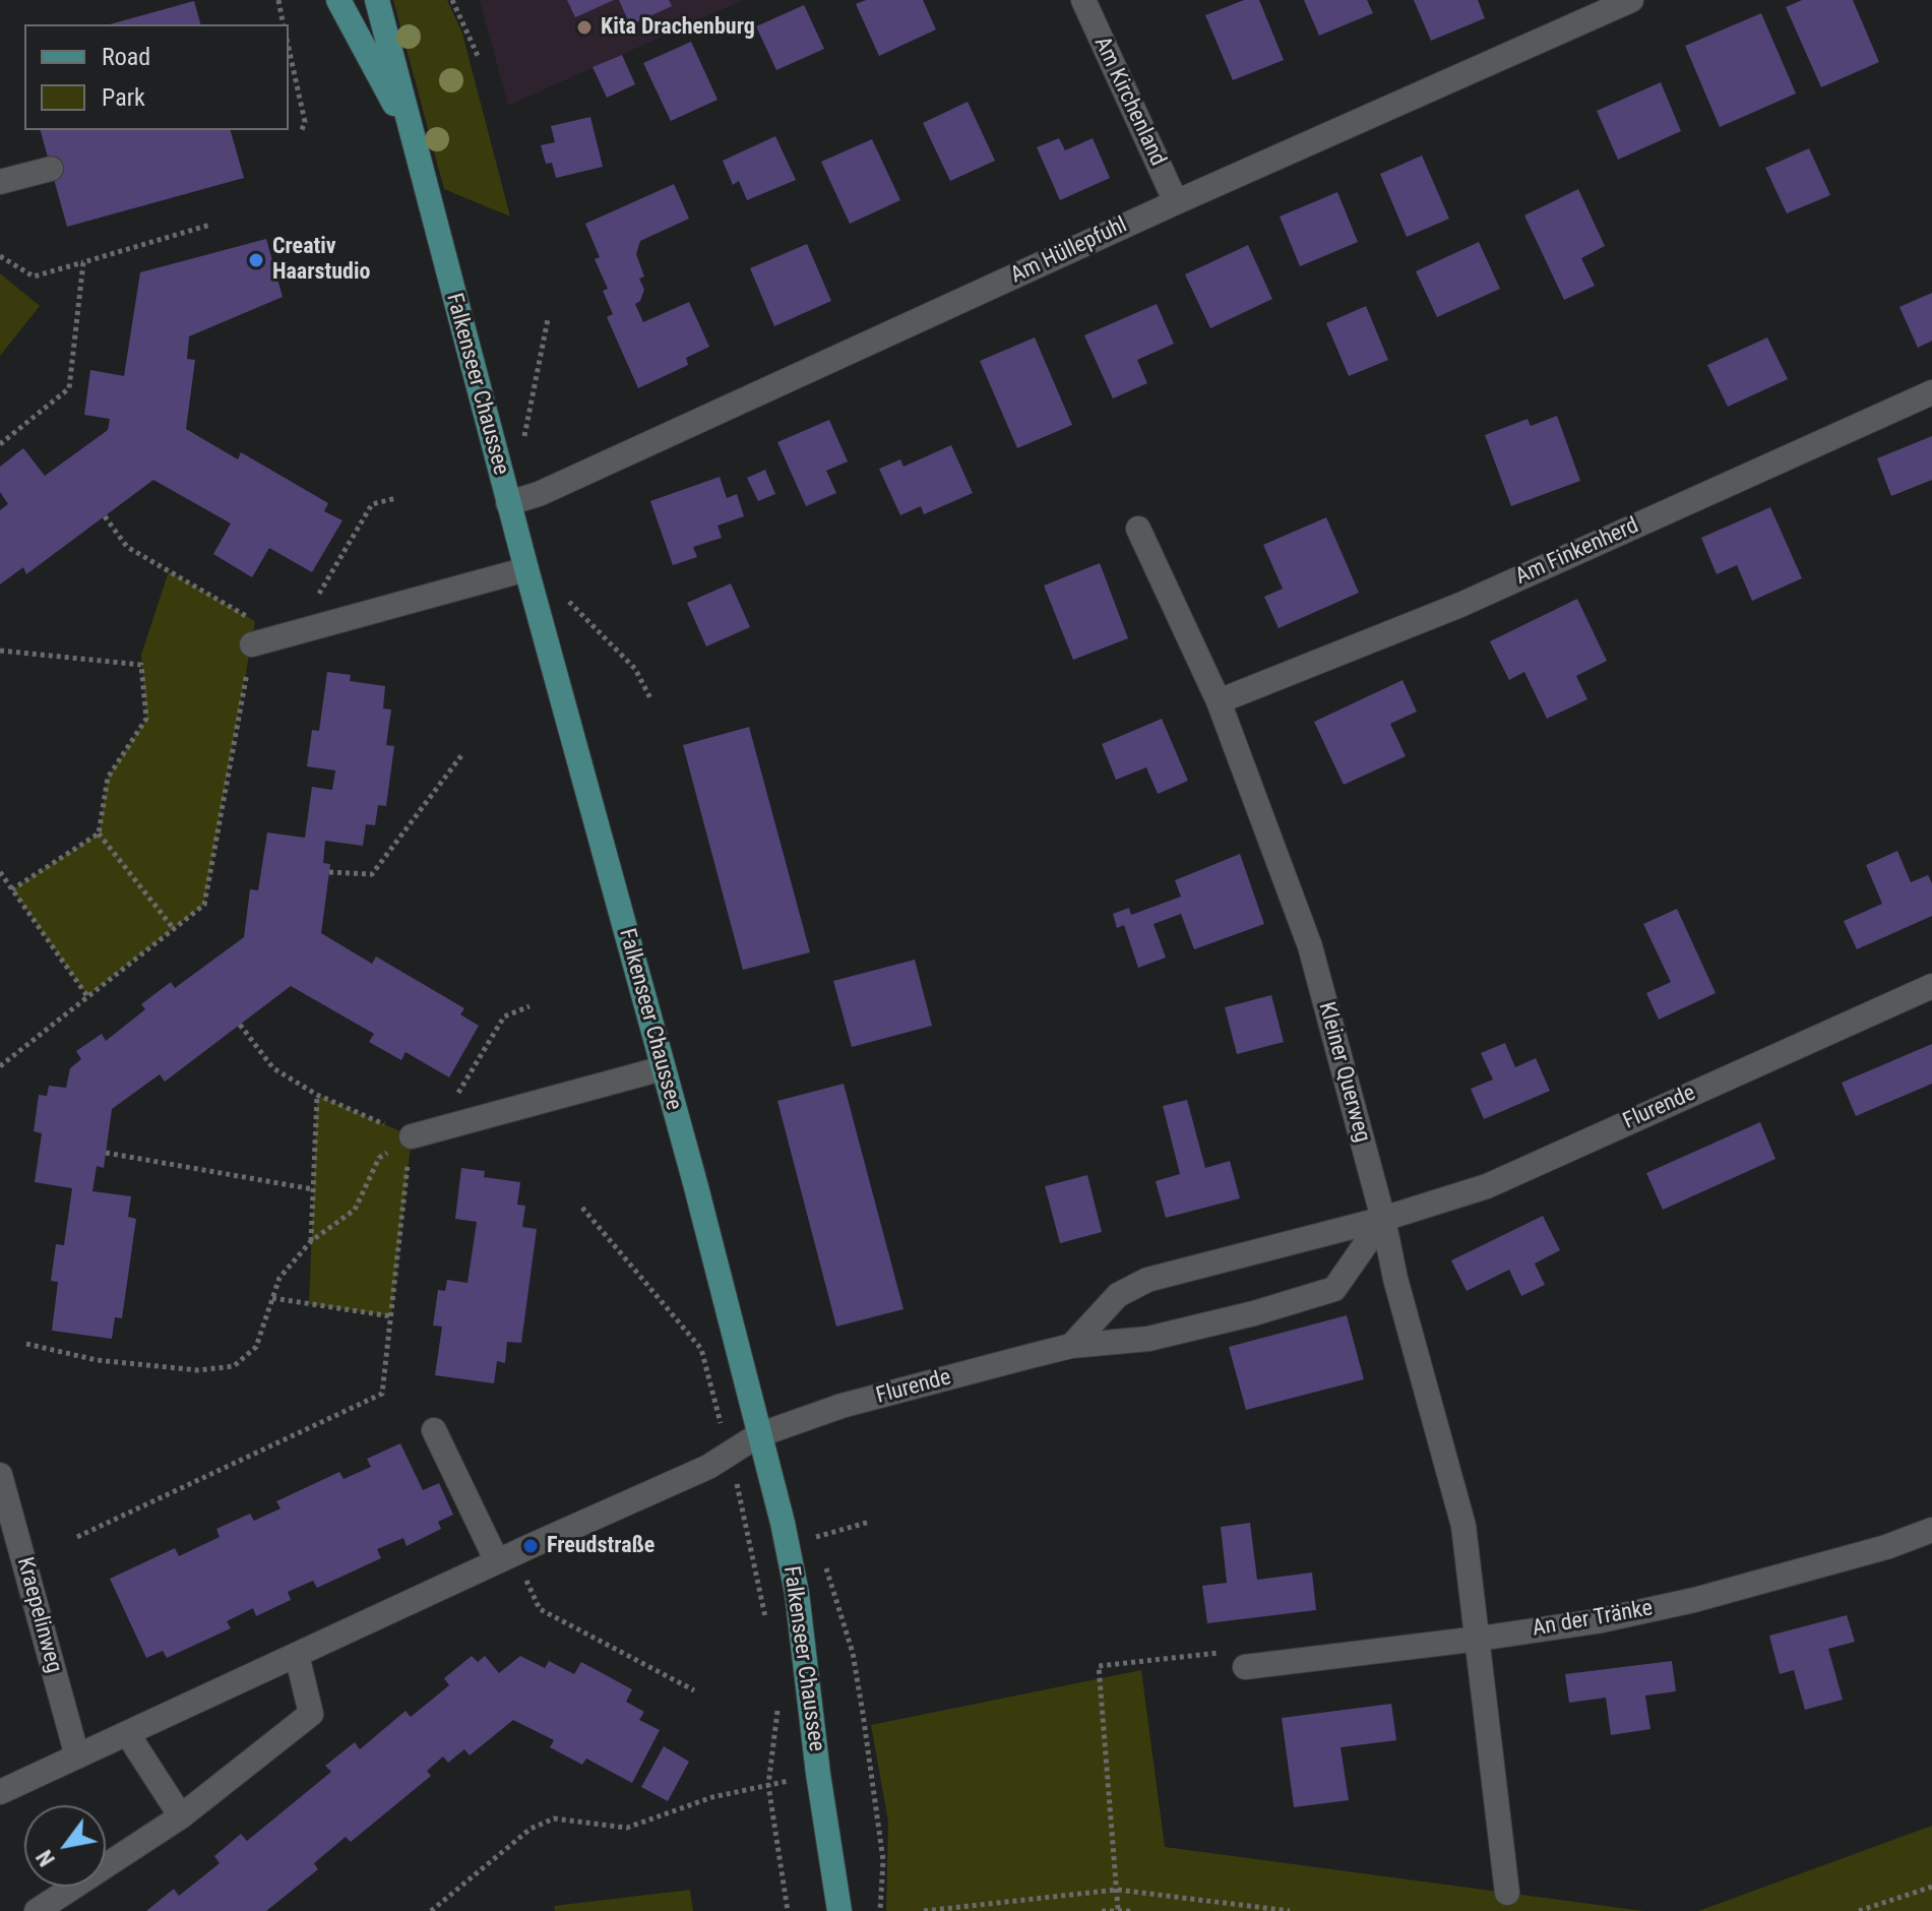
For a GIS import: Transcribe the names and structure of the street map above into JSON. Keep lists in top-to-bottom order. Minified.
{"streets":{"main road":["Falkenseer Chaussee"],"street":["Am Kirchenland","Am Hüllepfuhl","Am Finkenherd","Kleiner Querweg","Flurende","Kraepelinweg","An der Tränke"]},"crossings":[["Am Kirchenland","Am Hüllepfuhl"],["Am Hüllepfuhl","Falkenseer Chaussee"],["Falkenseer Chaussee","Flurende"],["Am Finkenherd","Kleiner Querweg"],["Kleiner Querweg","Flurende"],["Kleiner Querweg","An der Tränke"]],"places":["Kita Drachenburg","Creativ Haarstudio","Freudstraße"],"legend":["Road","Park"],"north":"bottom left"}
